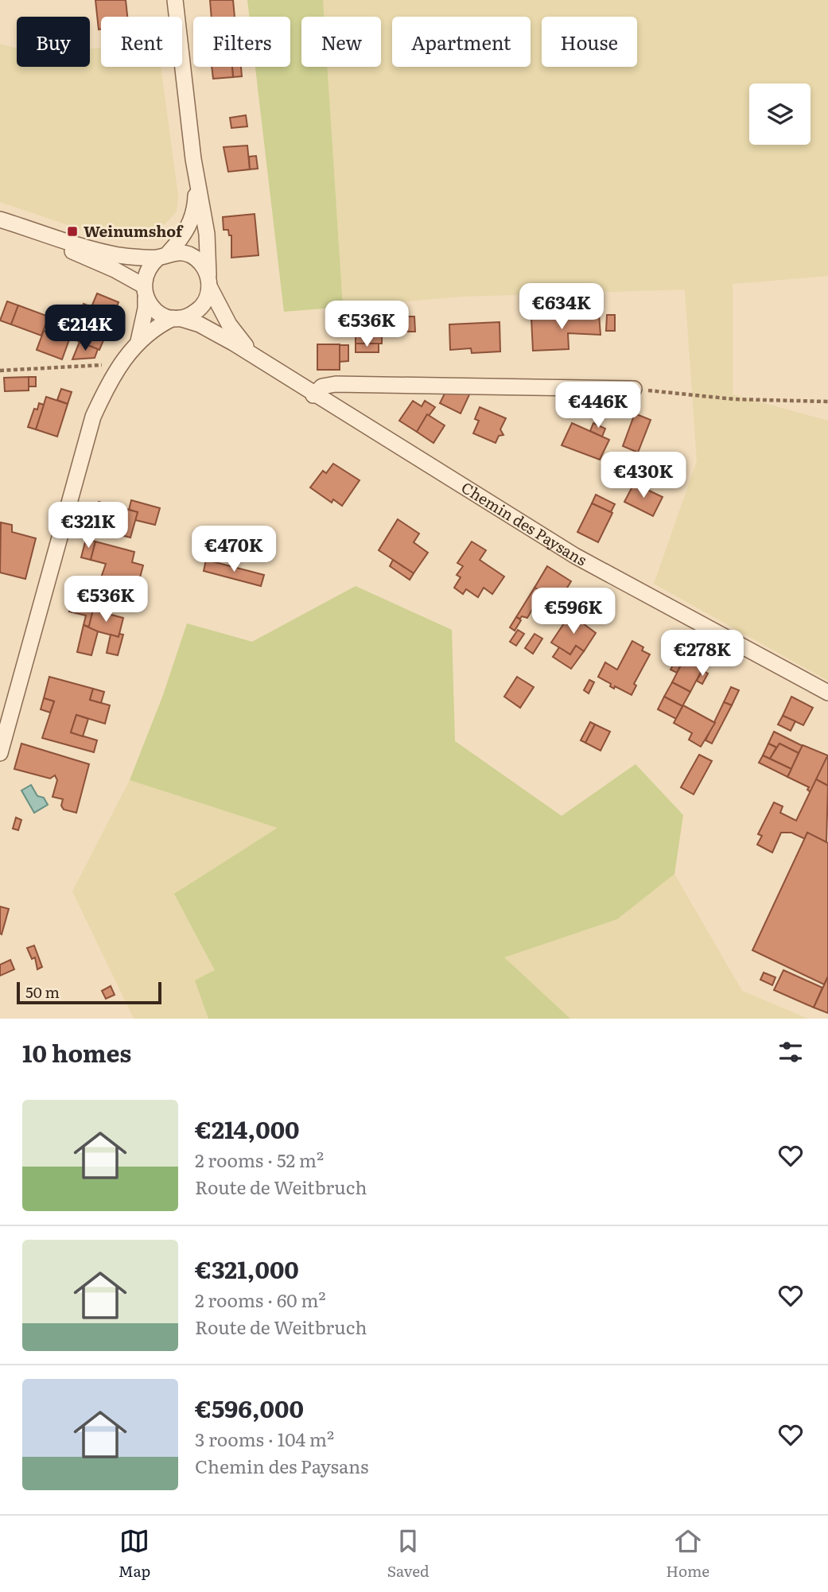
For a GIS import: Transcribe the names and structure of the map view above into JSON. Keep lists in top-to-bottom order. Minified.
{"streets":{"street":["Chemin des Paysans"]},"places":{"transit":["Weinumshof"]},"scale_bar":"50 m","page":{"chip":["Buy","Rent","Filters","New","Apartment","House"],"price":["€634K","€536K","€214K","€446K","€430K","€321K","€470K","€536K","€596K","€278K"],"scale":"50 m","heading":"10 homes","list":[{"name":"€214,000","note":"2 rooms · 52 m² · Route de Weitbruch"},{"name":"€321,000","note":"2 rooms · 60 m² · Route de Weitbruch"},{"name":"€596,000","note":"3 rooms · 104 m² · Chemin des Paysans"}],"tabs":["Map","Saved","Home"]}}
